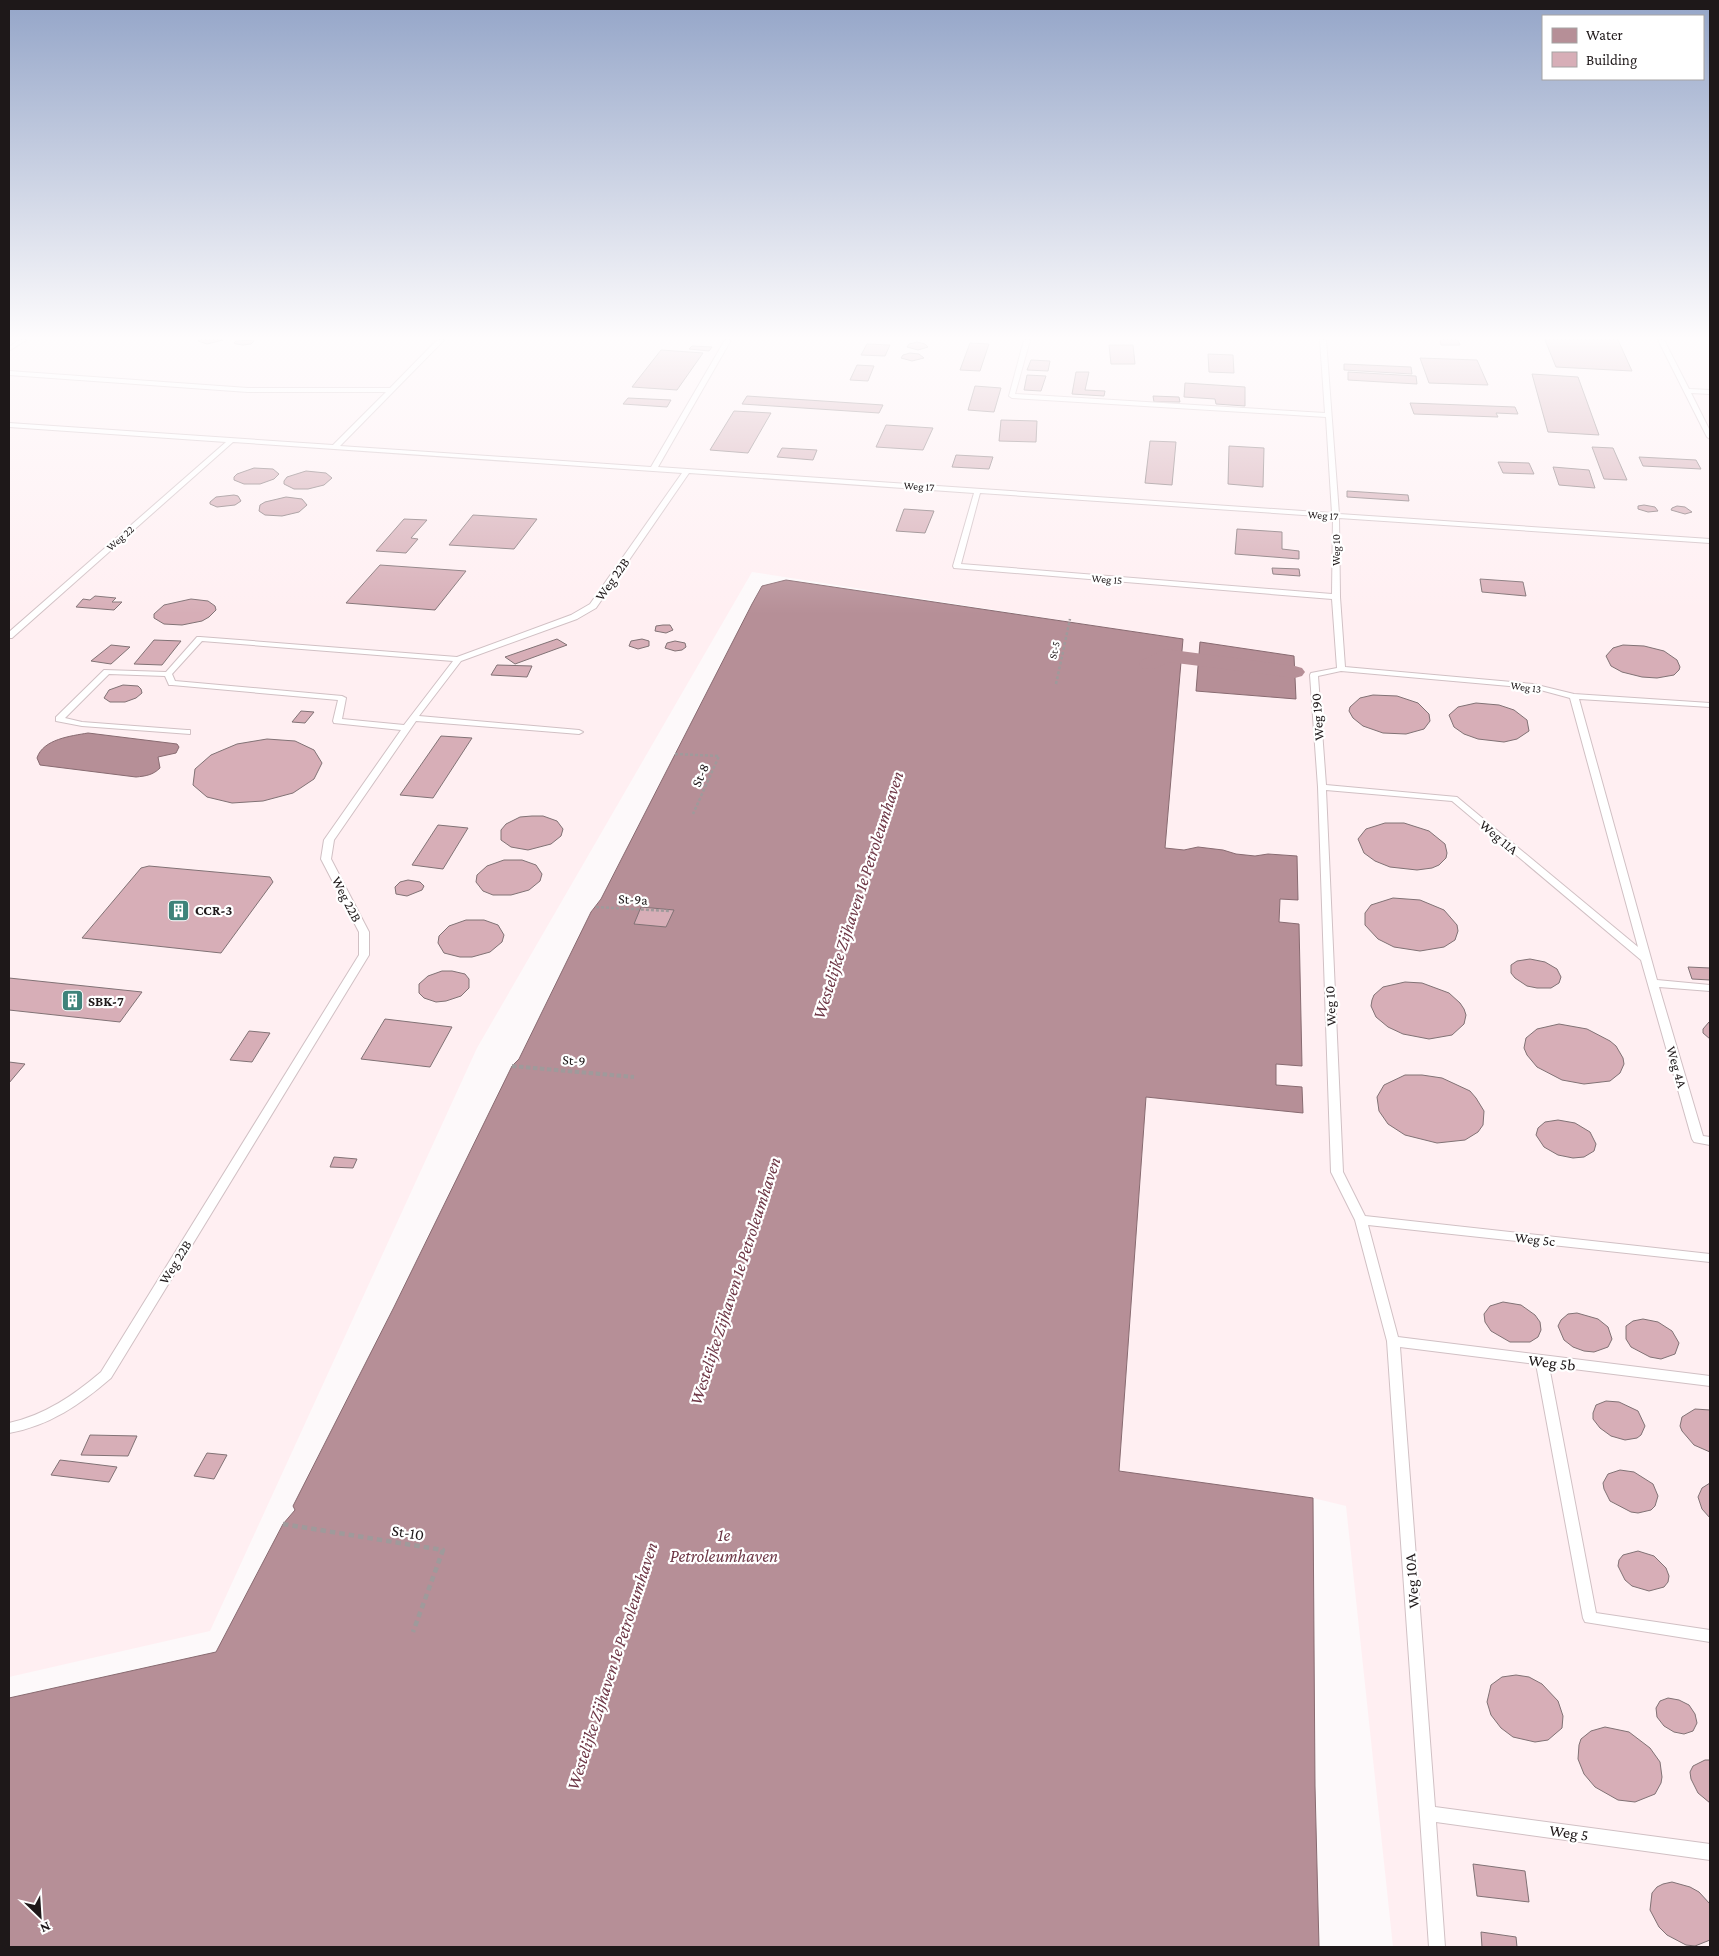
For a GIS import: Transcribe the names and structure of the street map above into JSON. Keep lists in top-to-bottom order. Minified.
{"streets":{"lane":["Weg 17","Weg 22","Weg 10","Weg 22B","Weg 15","Weg 13","Weg 190","Weg 11A","Weg 4A","Weg 5c","Weg 5b","Weg 10A","Weg 5"],"path":["St-5","St-8","St-9a","St-9","St-10"]},"crossings":[["Weg 17","Weg 22"],["Weg 17","Weg 10"],["Weg 17","Weg 22B"],["Weg 17","Weg 15"],["Weg 10","Weg 15"],["Weg 10","Weg 13"],["Weg 10","Weg 190"],["Weg 10","Weg 11A"],["Weg 10","Weg 5c"],["Weg 10","Weg 10A"],["Weg 13","Weg 190"],["Weg 190","Weg 11A"],["Weg 5c","Weg 10A"],["Weg 5b","Weg 10A"],["Weg 10A","Weg 5"]],"water":["Westelijke Zijhaven 1e Petroleumhaven","1e Petroleumhaven"],"places":{"building":["CCR-3","SBK-7"]},"legend":["Water","Building"],"north":"bottom right"}
